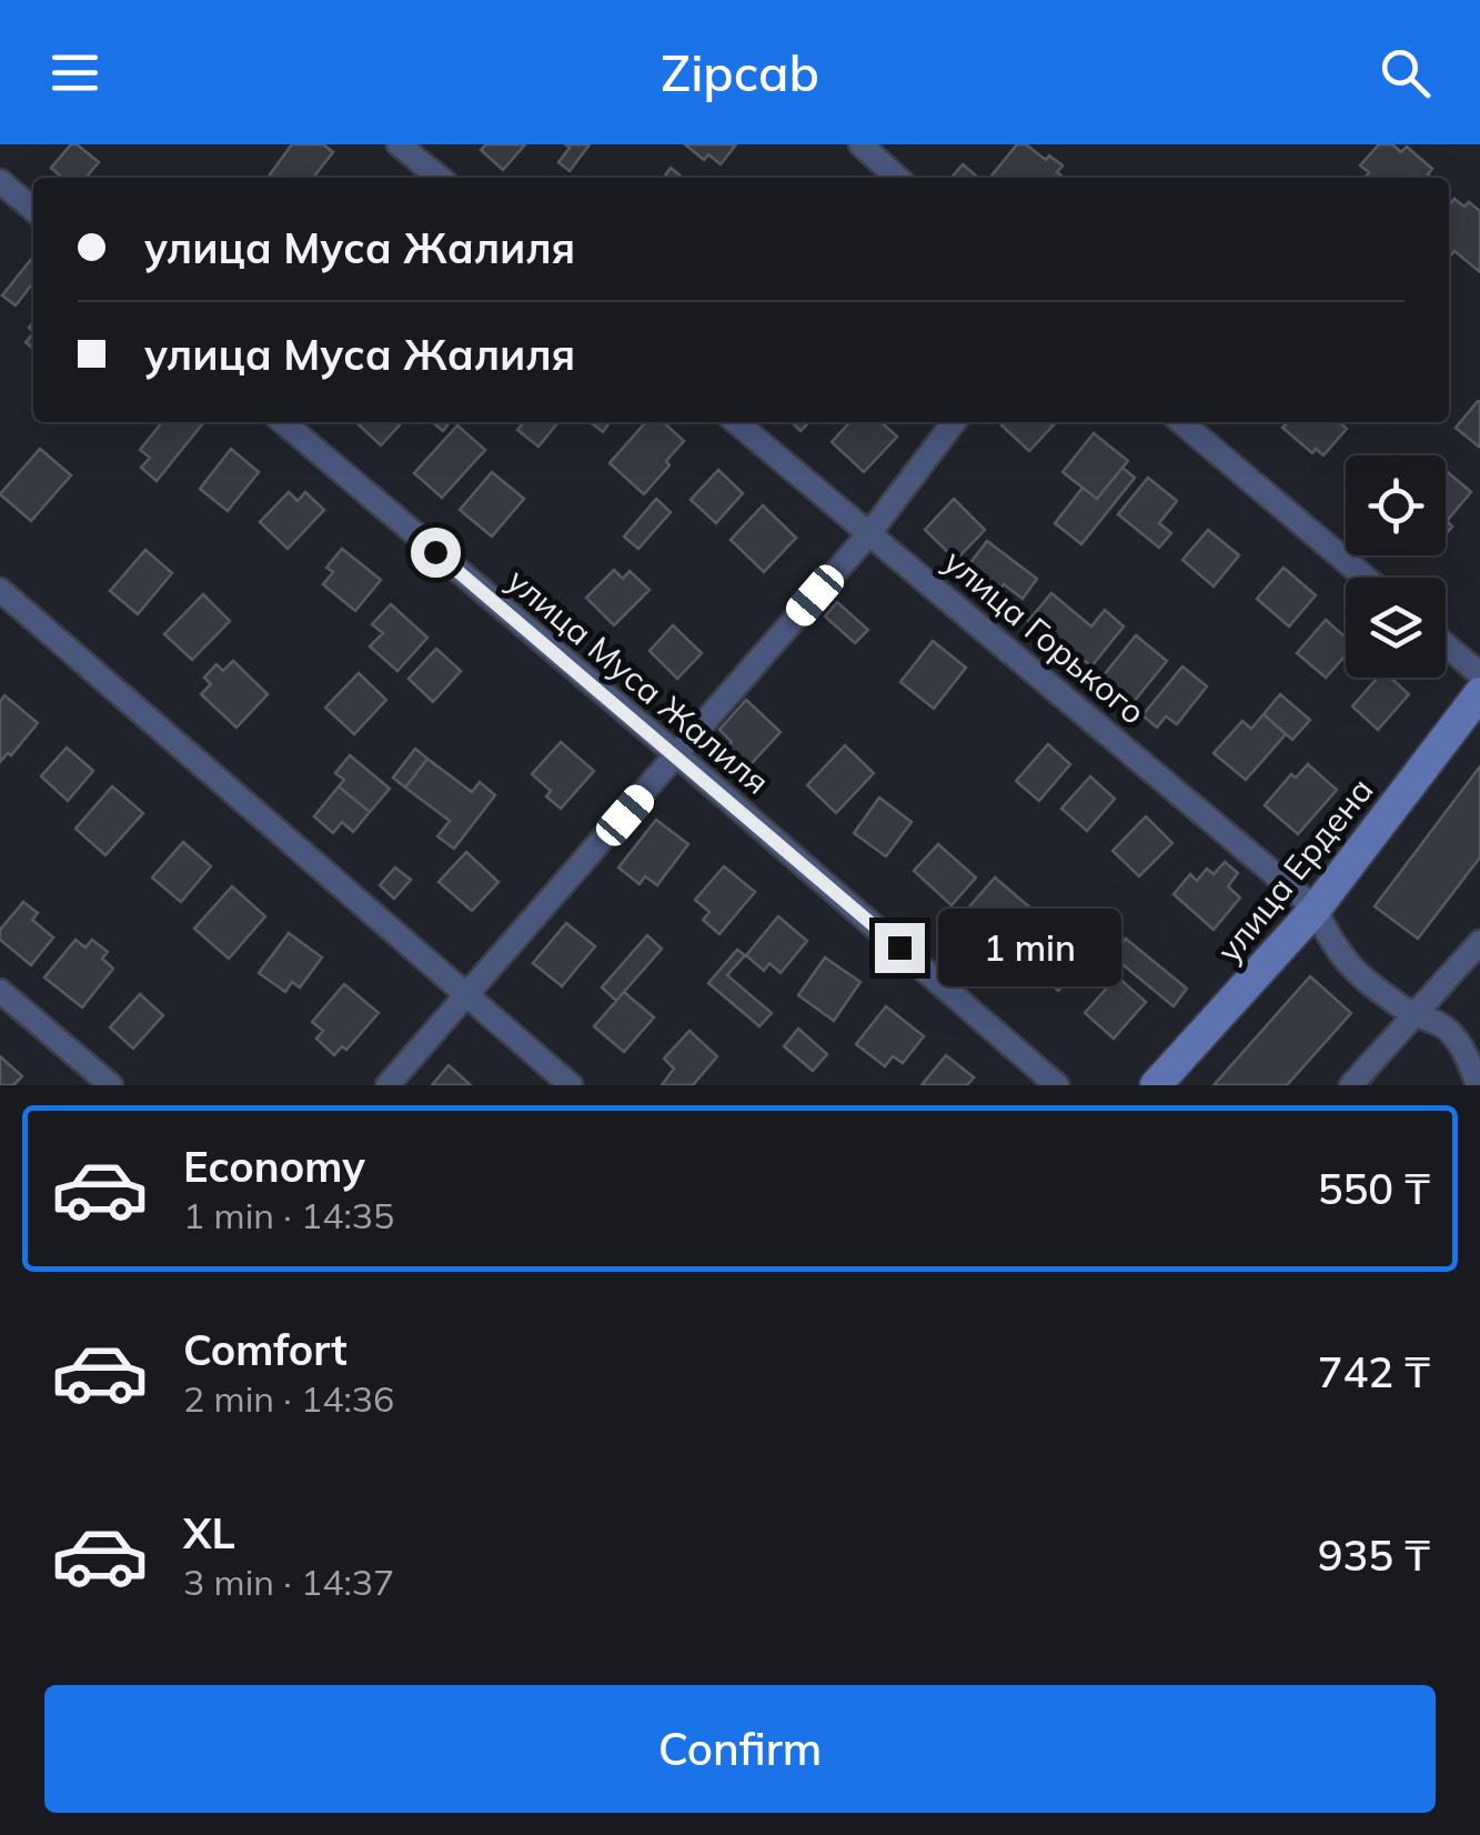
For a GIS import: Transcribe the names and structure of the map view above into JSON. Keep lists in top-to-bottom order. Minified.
{"streets":{"street":["улица Горького","улица Муса Жалиля","улица Ердена"]},"crossings":[["улица Горького","улица Ердена"]],"page":{"header":"Zipcab","banner":["улица Муса Жалиля","улица Муса Жалиля"],"bubble":"1 min","list":[{"name":"Economy","note":"1 min · 14:35","value":"550 ₸"},{"name":"Comfort","note":"2 min · 14:36","value":"742 ₸"},{"name":"XL","note":"3 min · 14:37","value":"935 ₸"}],"buttons":"Confirm"}}
